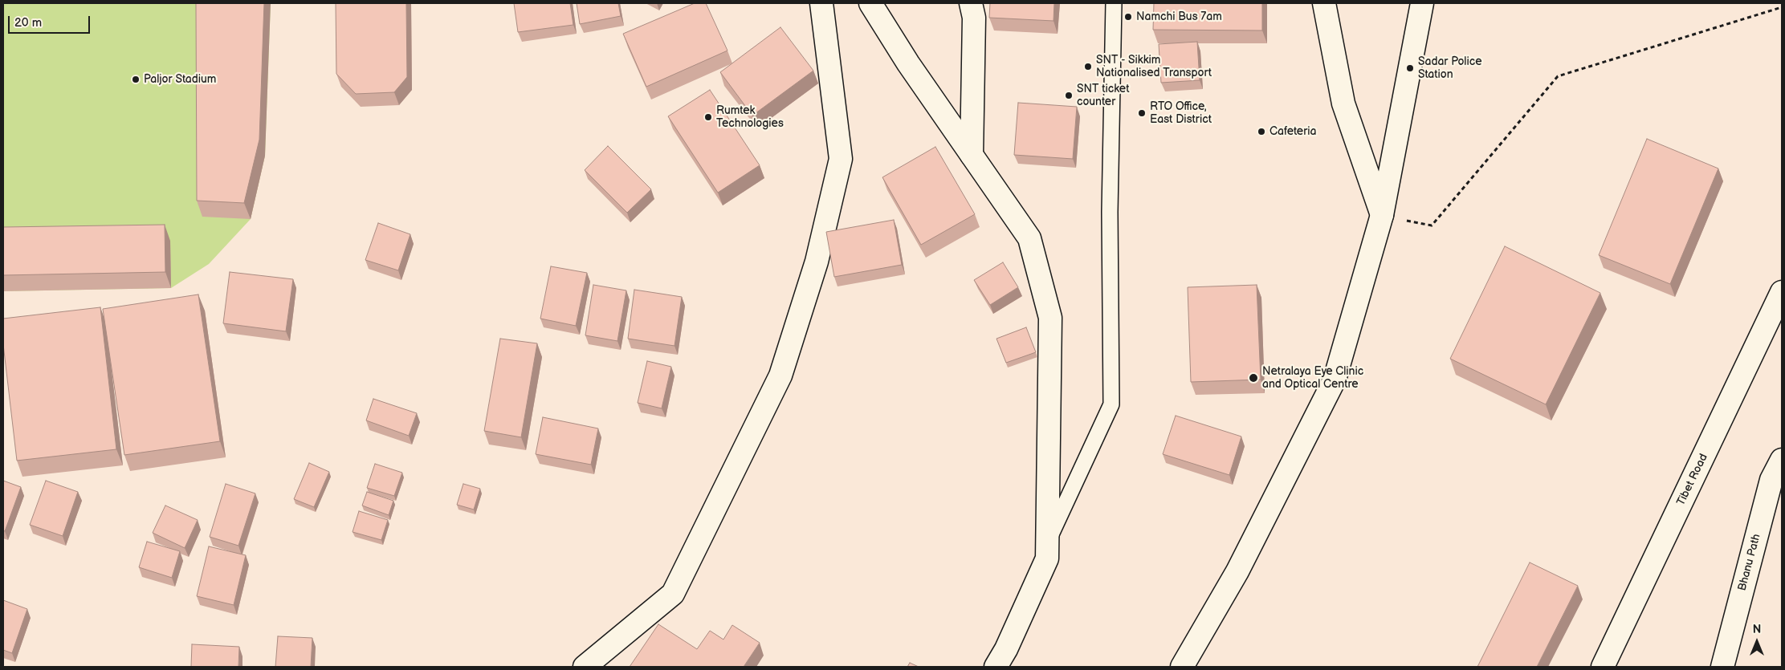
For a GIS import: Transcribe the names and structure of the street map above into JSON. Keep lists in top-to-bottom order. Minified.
{"streets":{"street":["Tibet Road","Bhanu Path"]},"places":["Namchi Bus 7am","SNT - Sikkim Nationalised Transport","Sadar Police Station","Paljor Stadium","SNT ticket counter","RTO Office, East District","Rumtek Technologies","Cafeteria","Netralaya Eye Clinic and Optical Centre"],"scale_bar":"20 m","north":"top"}
